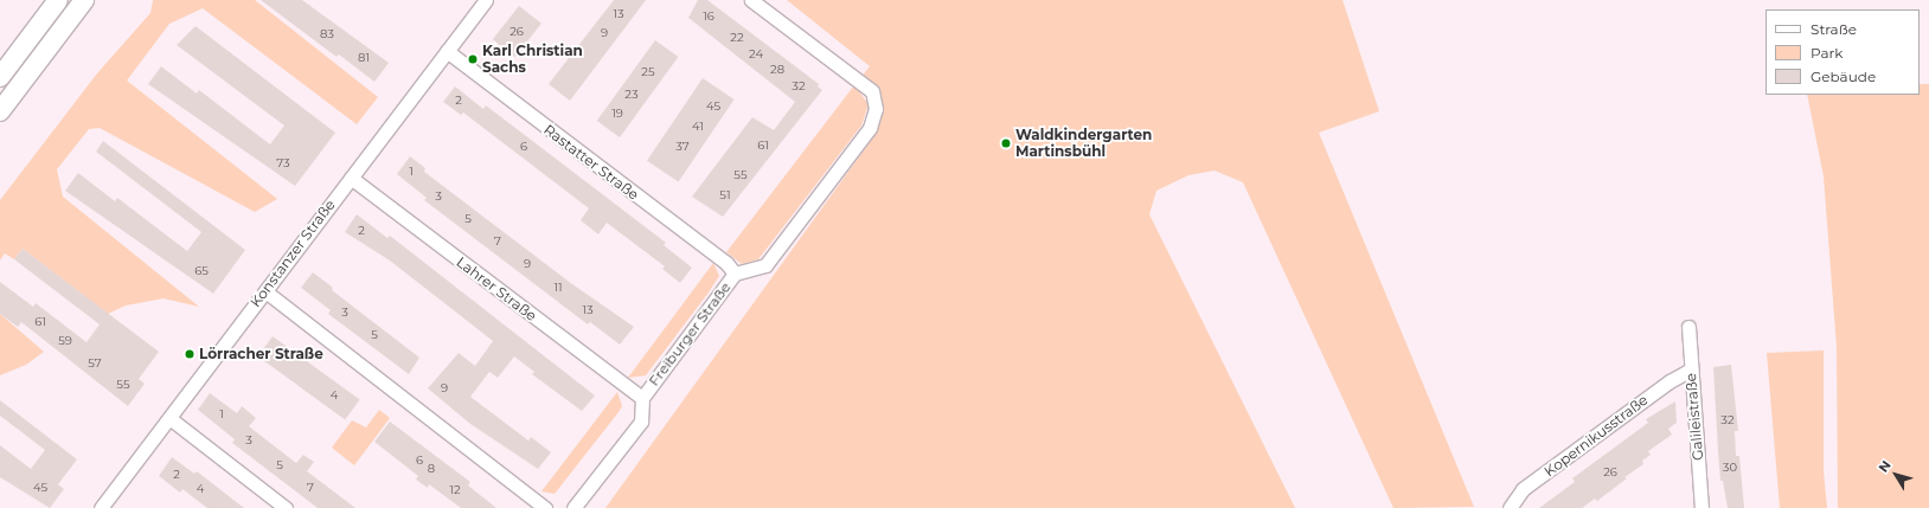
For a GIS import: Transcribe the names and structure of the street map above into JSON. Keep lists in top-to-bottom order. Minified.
{"streets":{"street":["Rastatter Straße","Konstanzer Straße","Lahrer Straße","Freiburger Straße","Galileistraße","Kopernikusstraße"]},"crossings":[["Rastatter Straße","Konstanzer Straße"],["Rastatter Straße","Freiburger Straße"],["Konstanzer Straße","Lahrer Straße"],["Lahrer Straße","Freiburger Straße"],["Galileistraße","Kopernikusstraße"]],"places":["Karl Christian Sachs","Waldkindergarten Martinsbühl","Lörracher Straße"],"house_numbers":["13","16","26","9","83","22","24","81","28","25","32","23","2","45","19","41","61","6","37","73","1","55","51","3","5","2","7","9","65","11","13","3","61","5","59","57","55","9","4","1","32","3","6","5","30","8","26","2","45","7","4","12"],"legend":["Straße","Park","Gebäude"],"north":"top left"}
